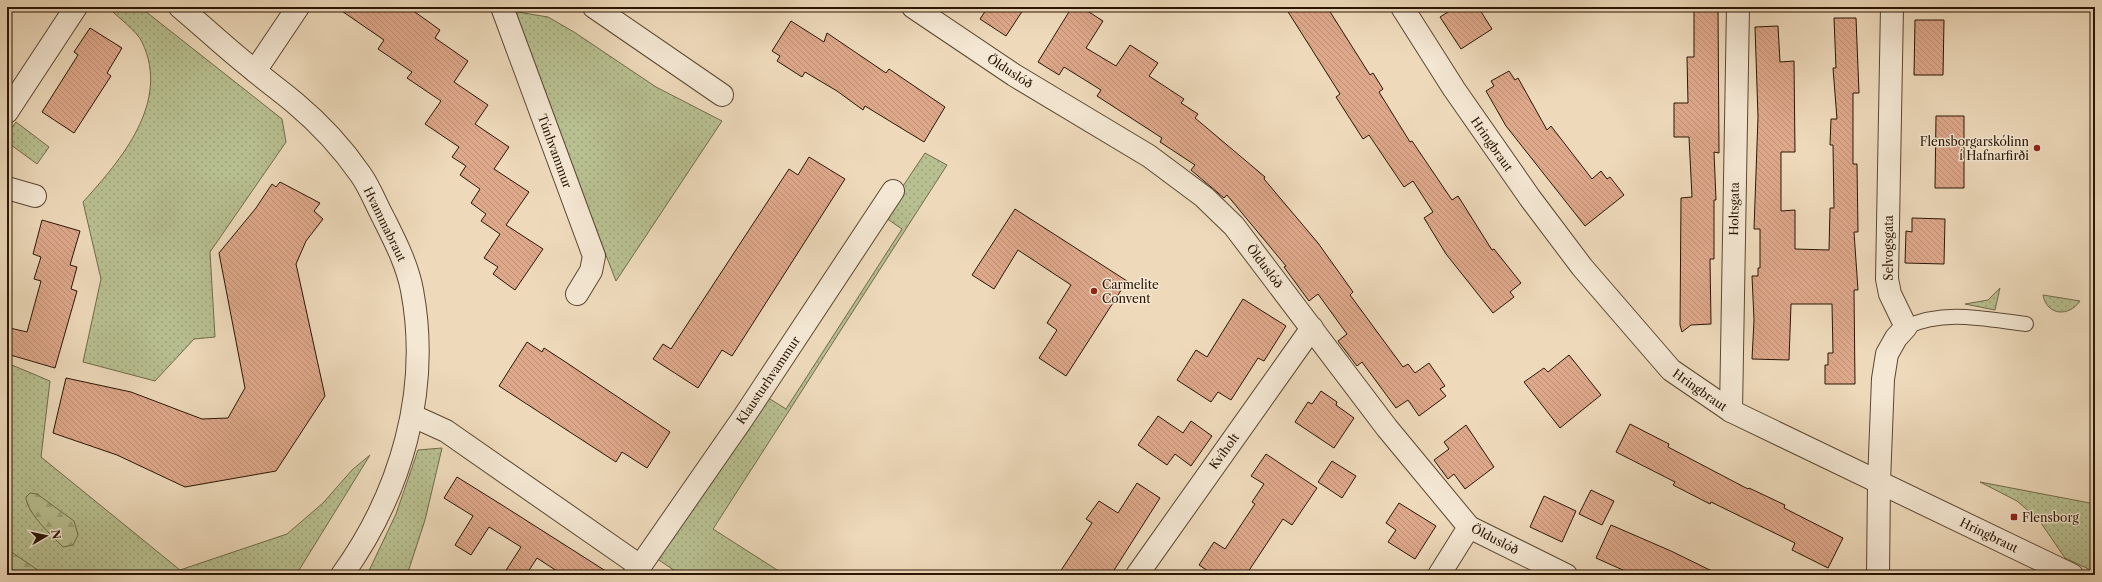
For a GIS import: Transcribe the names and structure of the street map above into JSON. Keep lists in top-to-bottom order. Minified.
{"streets":{"street":["Ölduslóð","Hringbraut","Túnhvammur","Holtsgata","Hvammabraut","Selvogsgata","Klausturhvammur","Kvíholt"]},"crossings":[["Ölduslóð","Kvíholt"],["Hringbraut","Holtsgata"],["Hvammabraut","Klausturhvammur"]],"places":{"other":["Flensborgarskólinn í Hafnarfirði","Carmelite Convent"],"transit":["Flensborg"]},"north":"right"}
